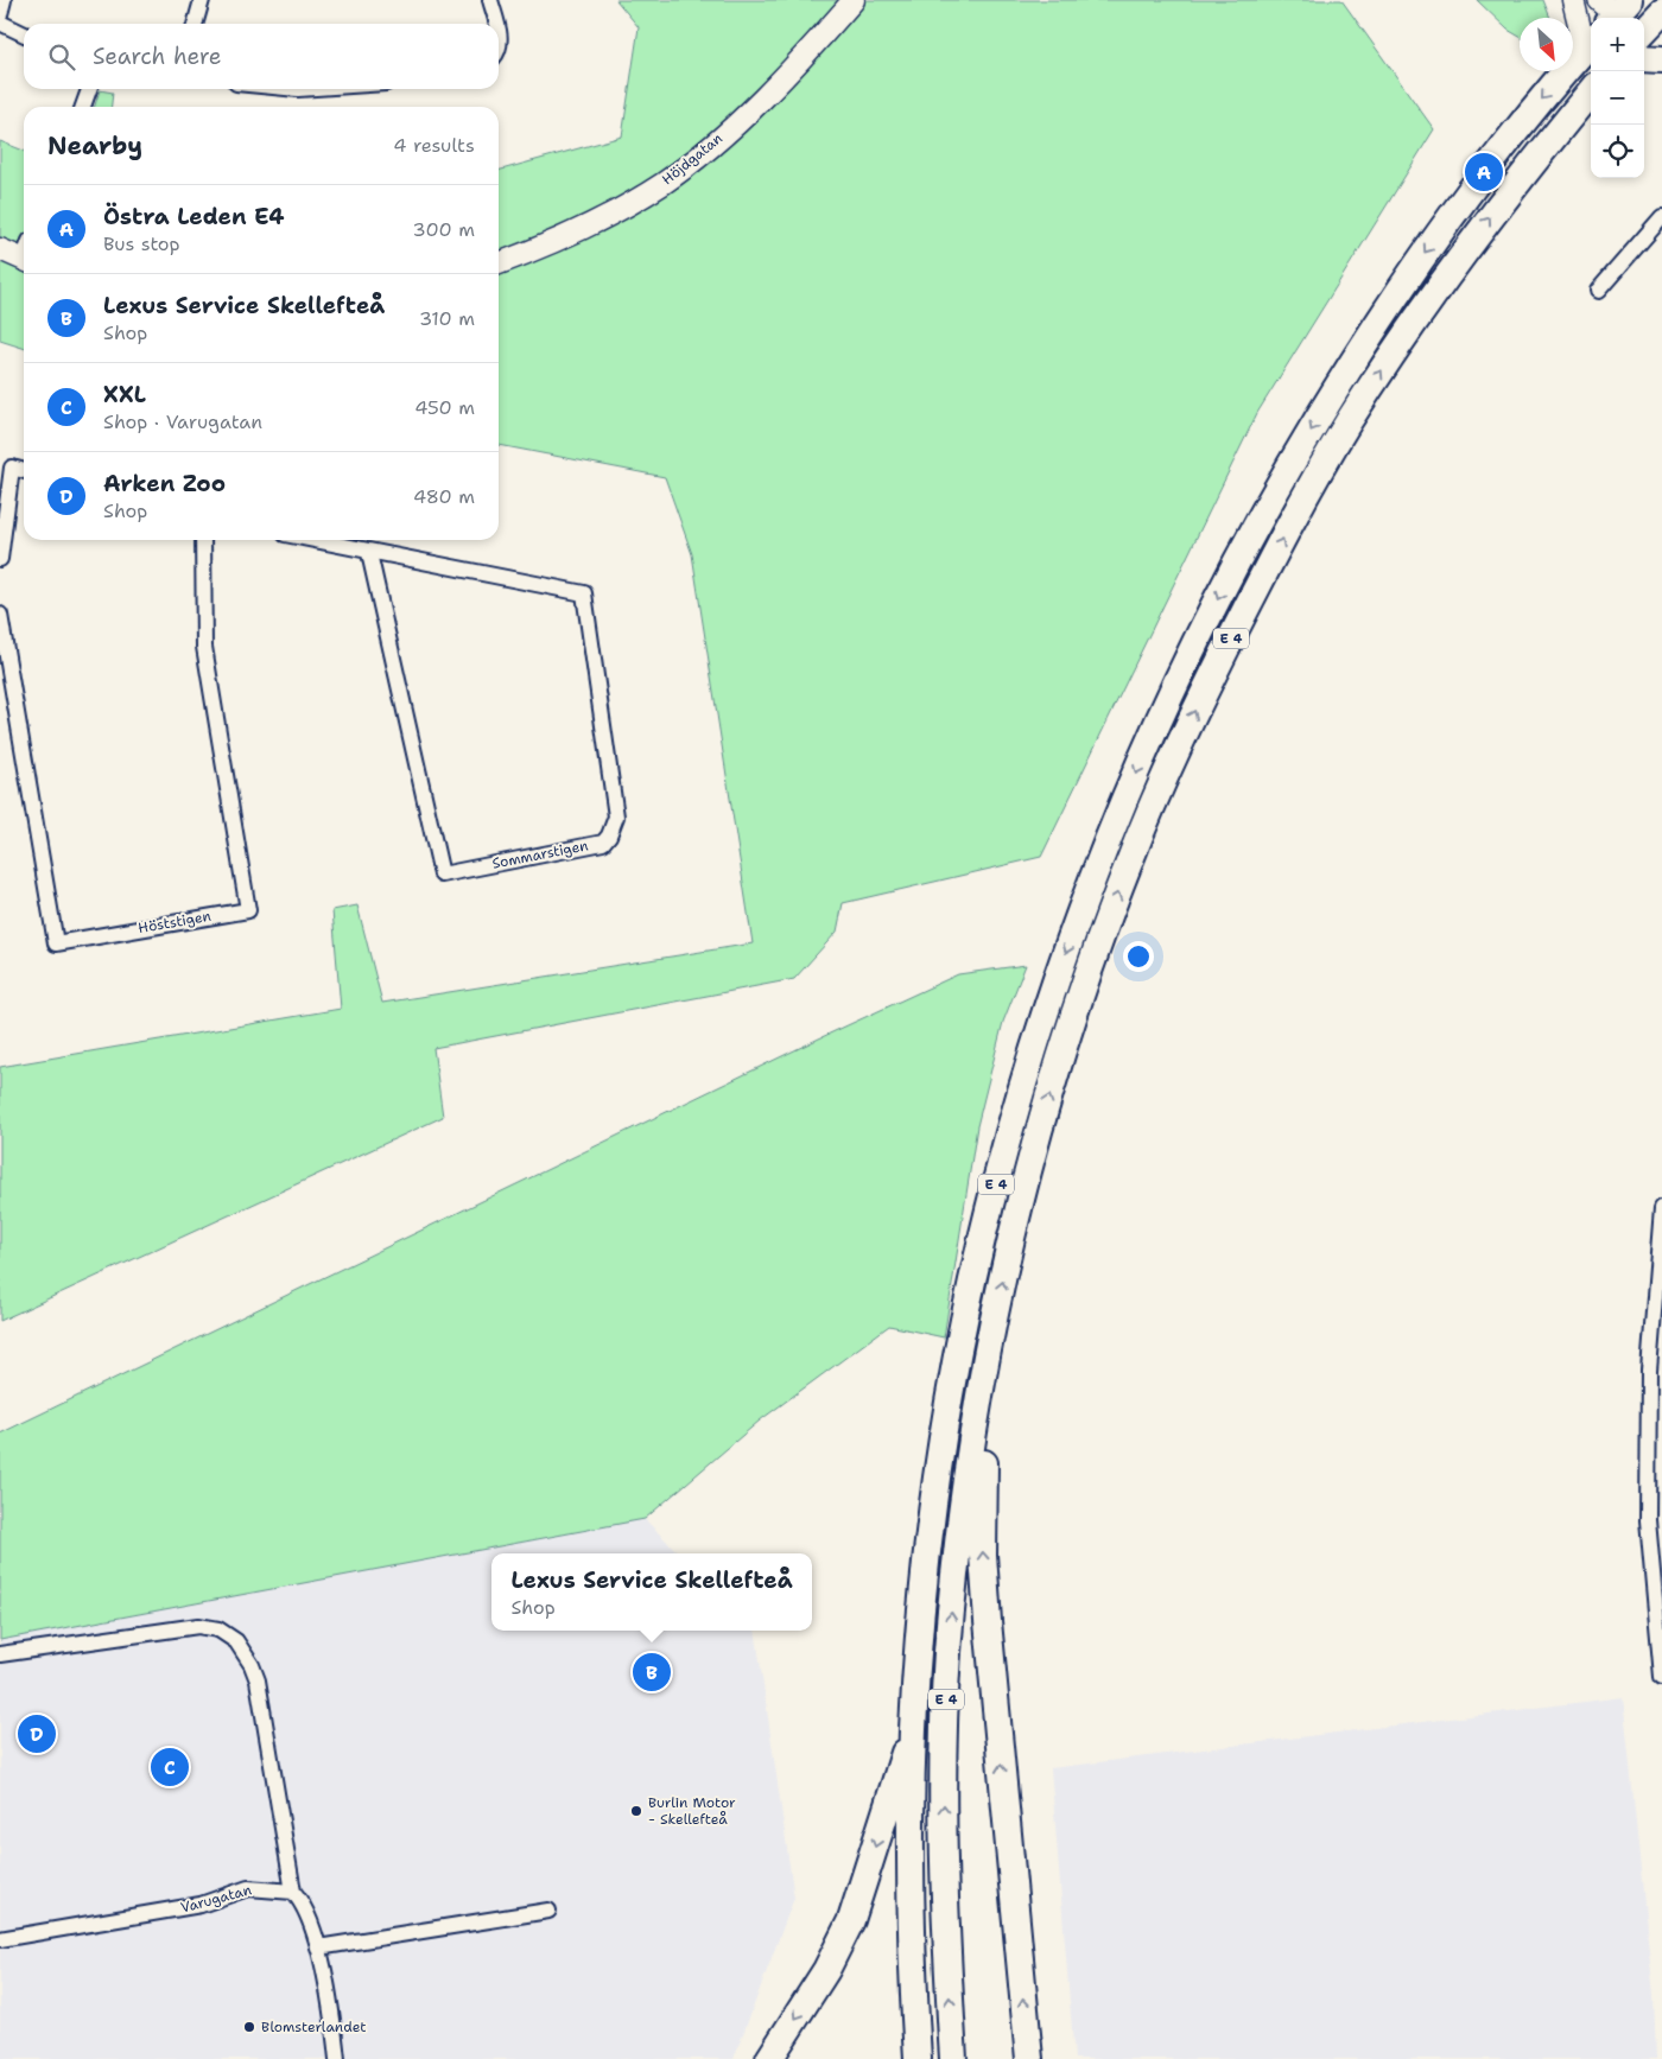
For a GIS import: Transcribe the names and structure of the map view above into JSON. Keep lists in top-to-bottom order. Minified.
{"streets":{"highway":["E 4"],"street":["Höjdgatan","Sommarstigen","Höststigen","Varugatan"]},"places":["Burlin Motor - Skellefteå","Blomsterlandet"],"north":"bottom right","page":{"map_buttons":["+","−"],"search":"Search here","heading":["Nearby","4 results"],"pins":["A","B","D","C"],"list":[{"mark":"A","name":"Östra Leden E4","note":"Bus stop","value":"300 m"},{"mark":"B","name":"Lexus Service Skellefteå","note":"Shop","value":"310 m"},{"mark":"C","name":"XXL","note":"Shop · Varugatan","value":"450 m"},{"mark":"D","name":"Arken Zoo","note":"Shop","value":"480 m"}],"popup":["Lexus Service Skellefteå","Shop"]}}
